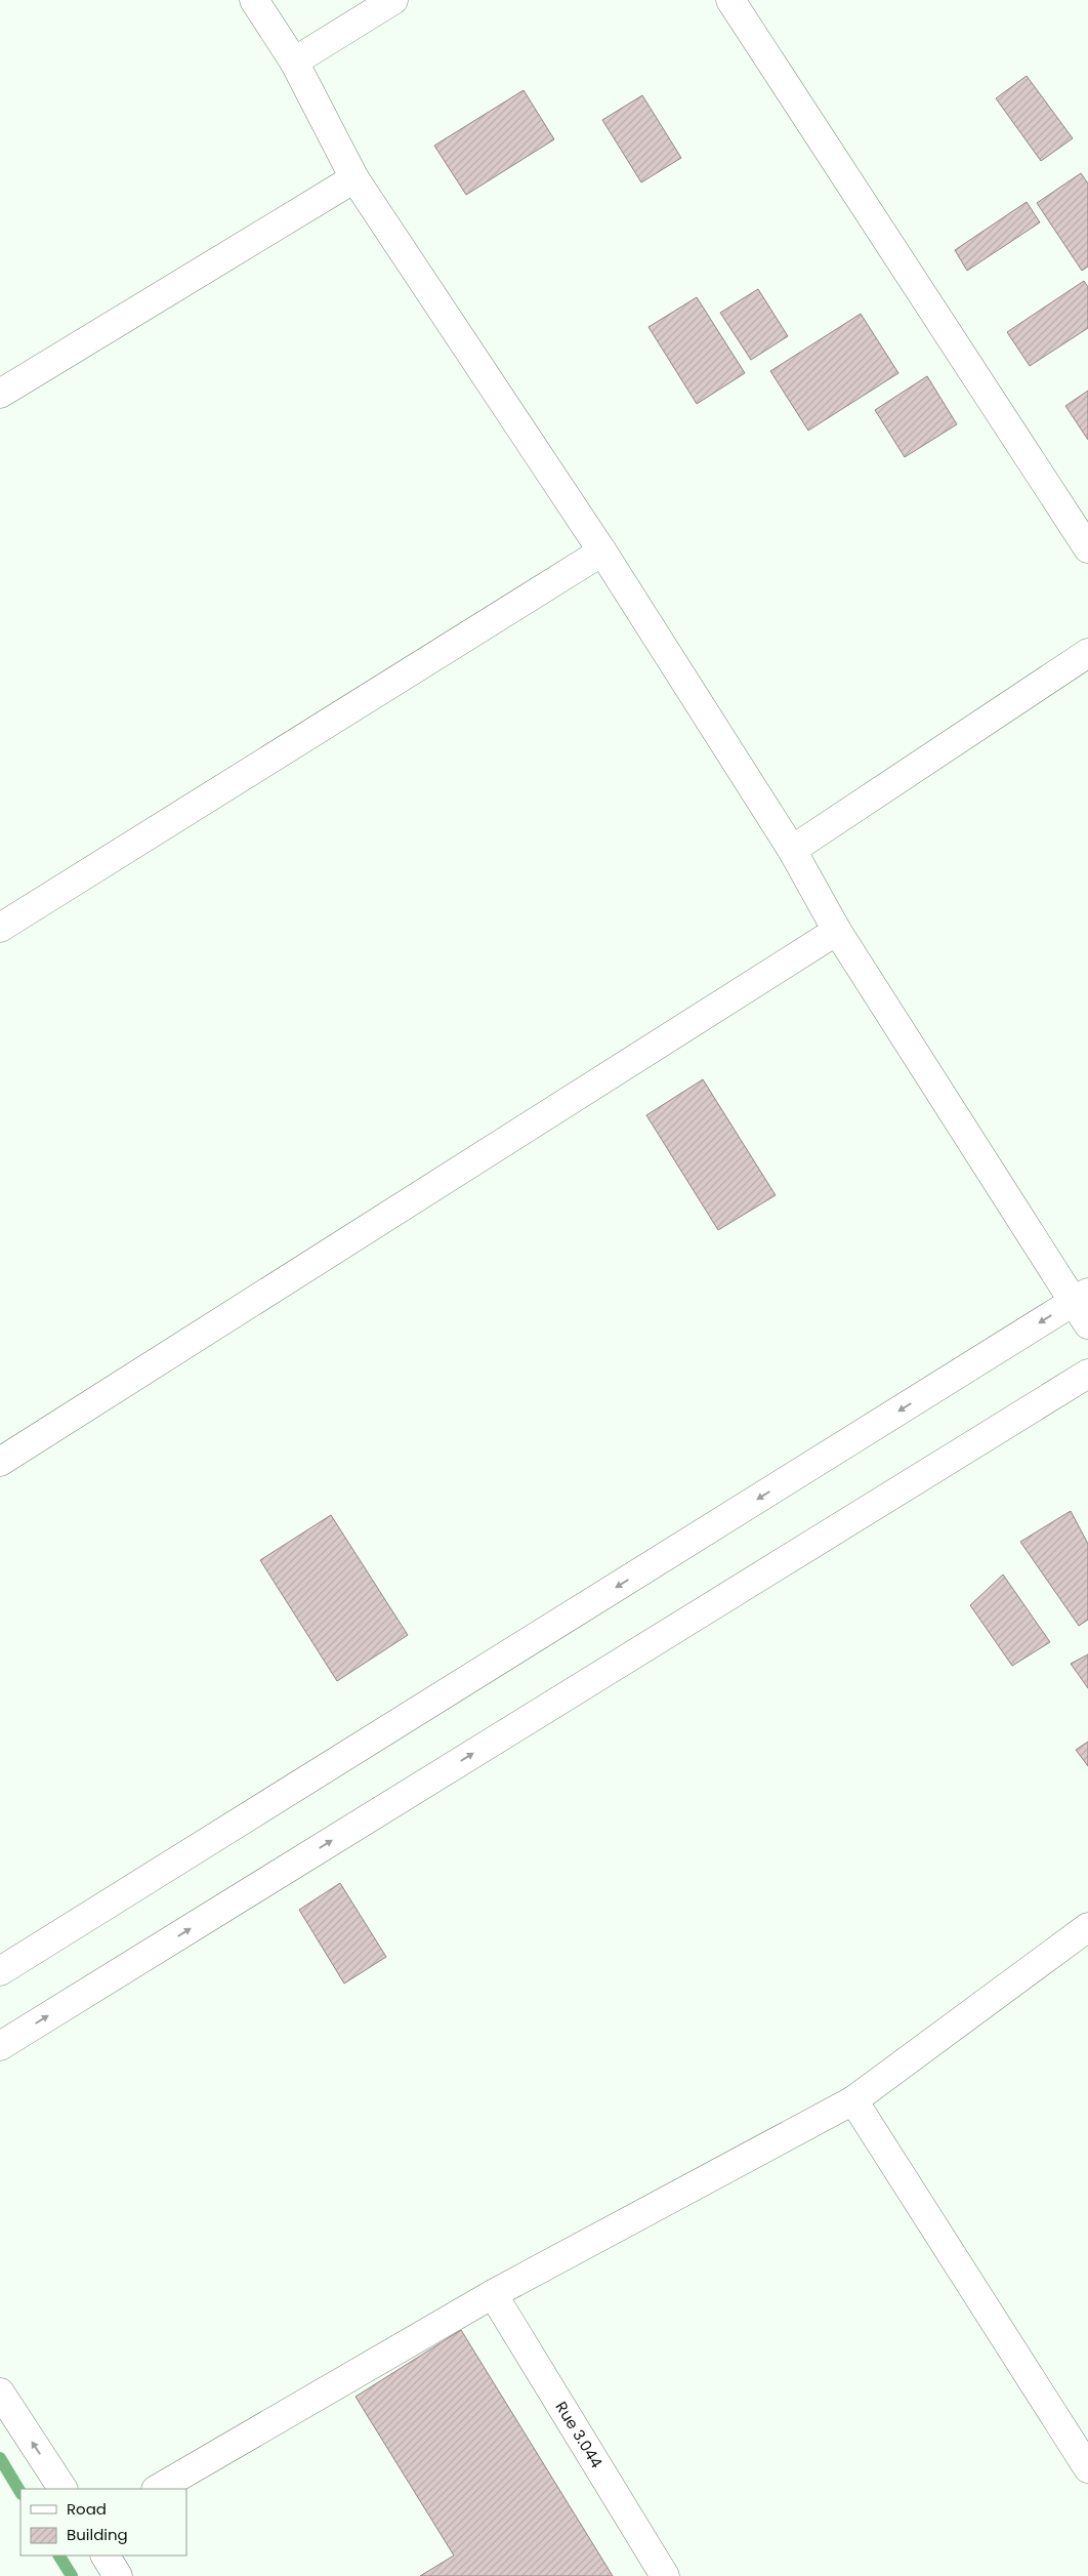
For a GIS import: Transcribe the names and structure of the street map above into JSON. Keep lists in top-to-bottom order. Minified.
{"streets":{"street":["Rue 3.044"]},"legend":["Road","Building"]}
